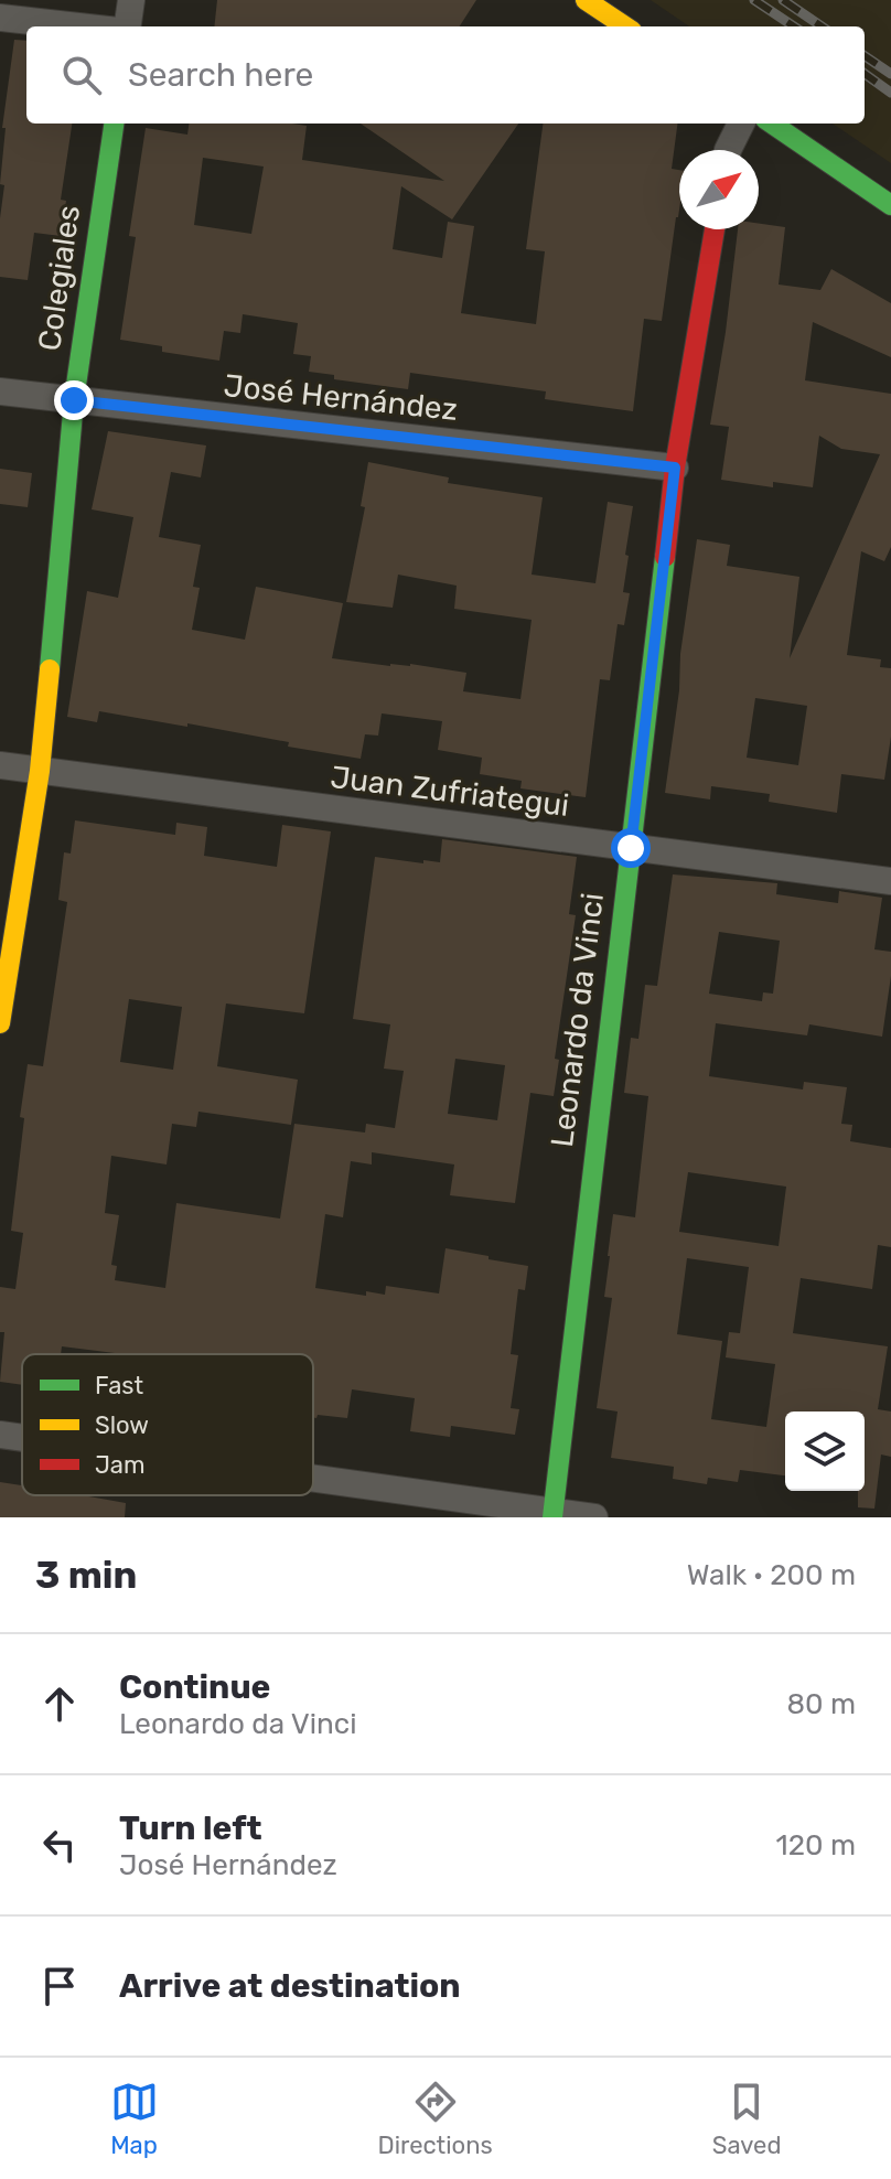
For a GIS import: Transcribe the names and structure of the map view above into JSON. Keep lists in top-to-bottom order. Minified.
{"streets":{"street":["Colegiales","José Hernández","Juan Zufriategui","Leonardo da Vinci"]},"crossings":[["Colegiales","José Hernández"],["Colegiales","Juan Zufriategui"],["José Hernández","Leonardo da Vinci"],["Juan Zufriategui","Leonardo da Vinci"]],"legend":["Fast","Slow","Jam"],"north":"top right","page":{"search":"Search here","heading":["3 min","Walk · 200 m"],"list":[["Continue","Leonardo da Vinci","80 m"],["Turn left","José Hernández","120 m"],"Arrive at destination"],"nav":["Map","Directions","Saved"]}}
